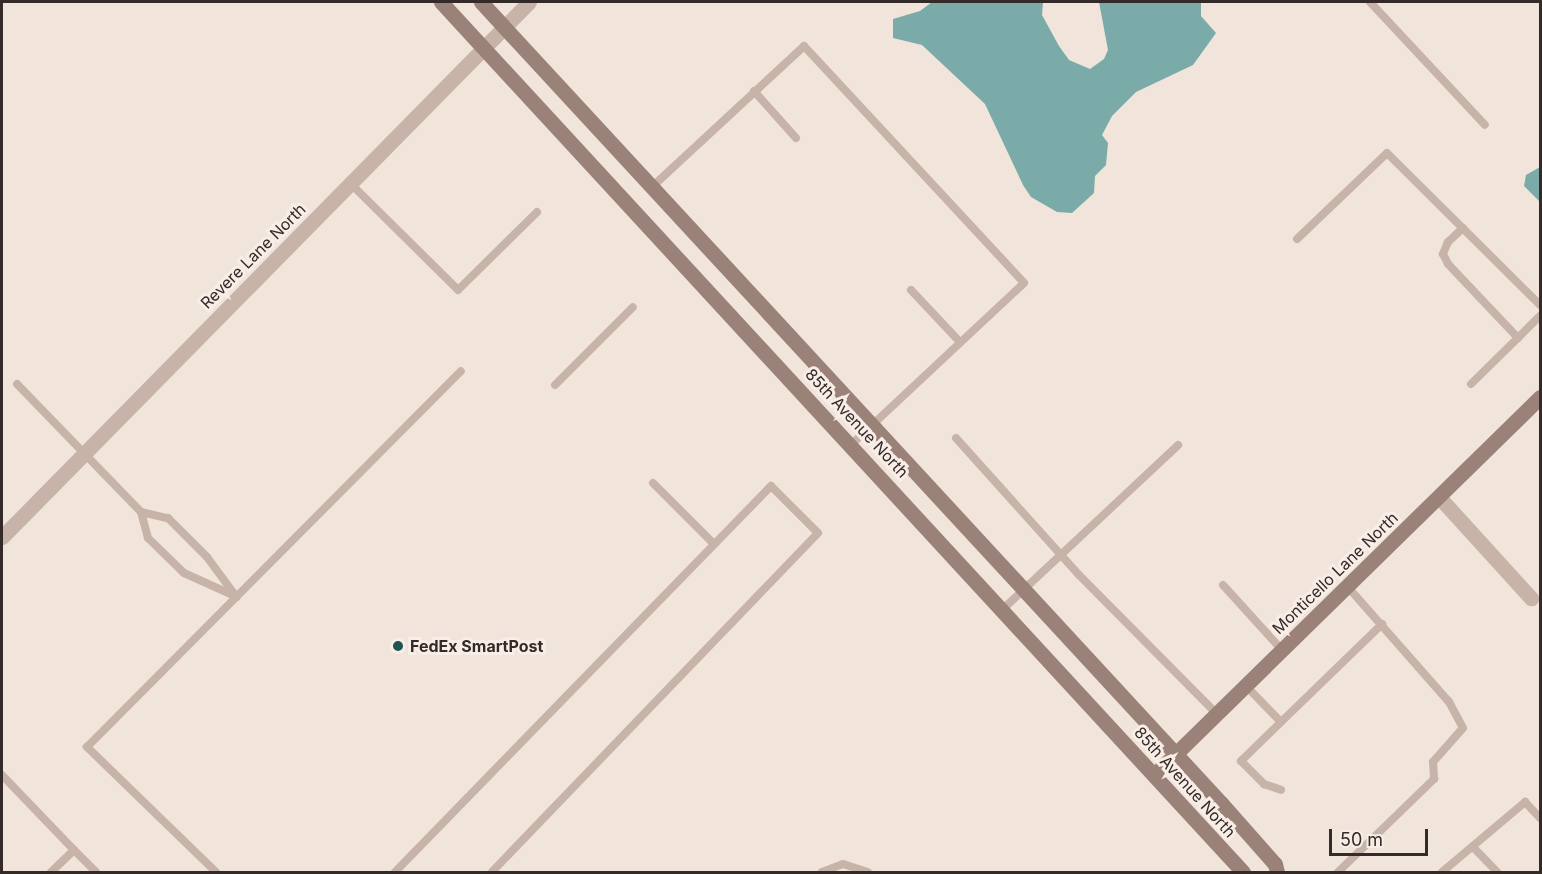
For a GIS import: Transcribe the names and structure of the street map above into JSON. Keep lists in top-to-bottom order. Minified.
{"streets":{"main road":["85th Avenue North","Monticello Lane North"],"street":["Revere Lane North"]},"crossings":[["Revere Lane North","85th Avenue North"],["85th Avenue North","Monticello Lane North"]],"places":["FedEx SmartPost"],"scale_bar":"50 m"}
